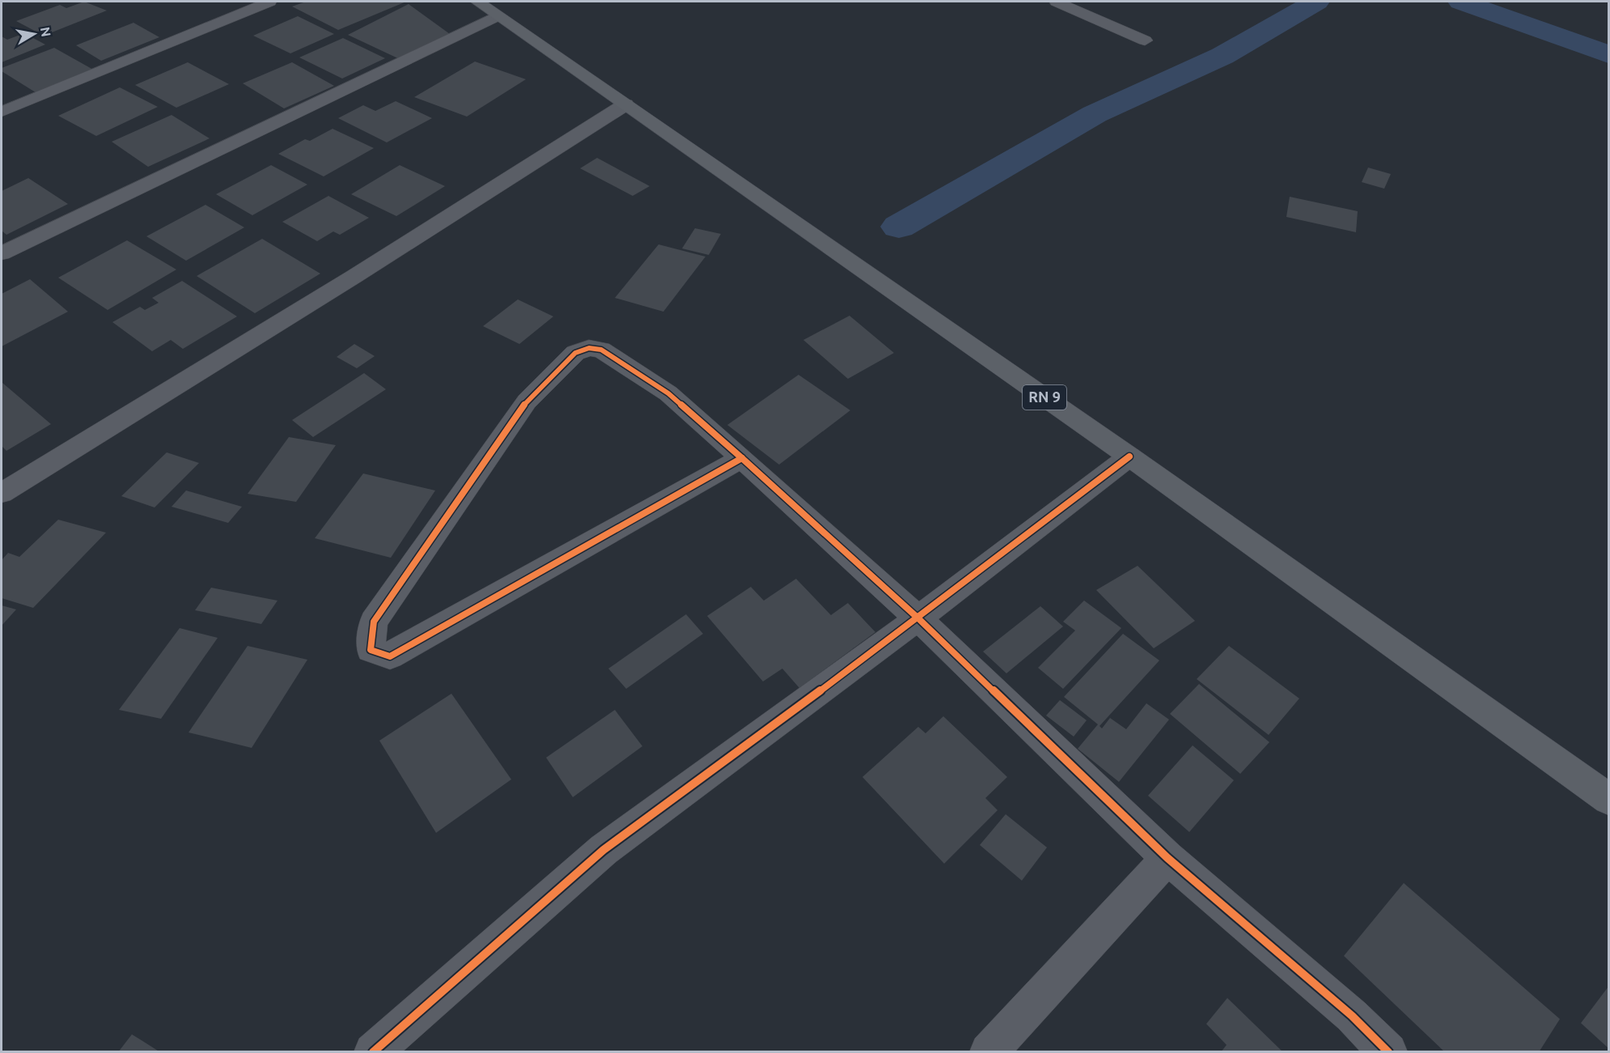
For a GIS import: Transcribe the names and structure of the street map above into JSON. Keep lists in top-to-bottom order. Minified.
{"streets":{"main road":["RN 9"]},"north":"right"}
